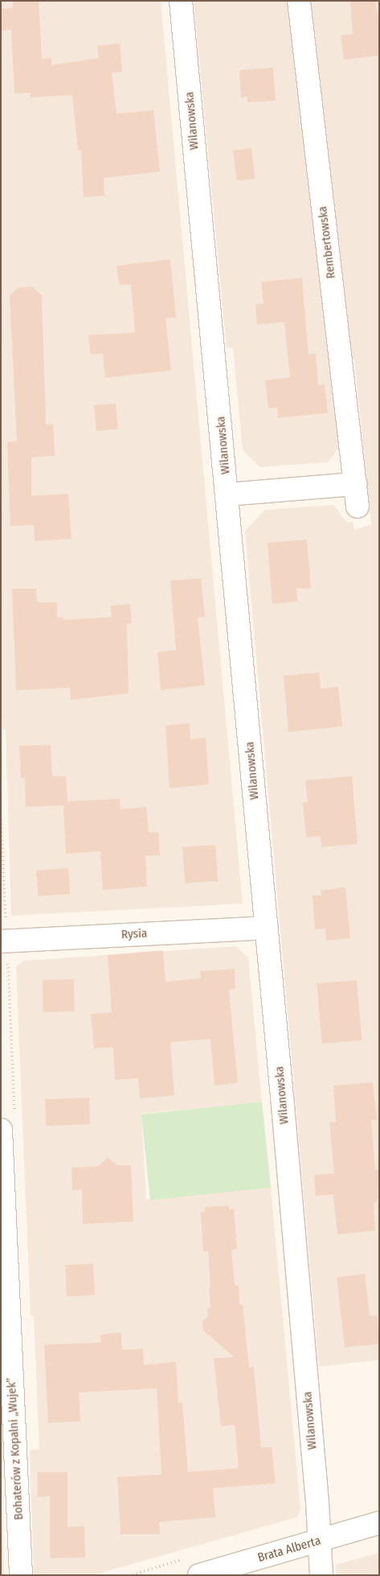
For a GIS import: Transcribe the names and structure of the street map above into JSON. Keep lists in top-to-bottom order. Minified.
{"streets":{"street":["Wilanowska","Rembertowska","Rysia","Bohaterów z Kopalni „Wujek”","Brata Alberta"]},"crossings":[["Wilanowska","Rysia"],["Wilanowska","Brata Alberta"]]}
